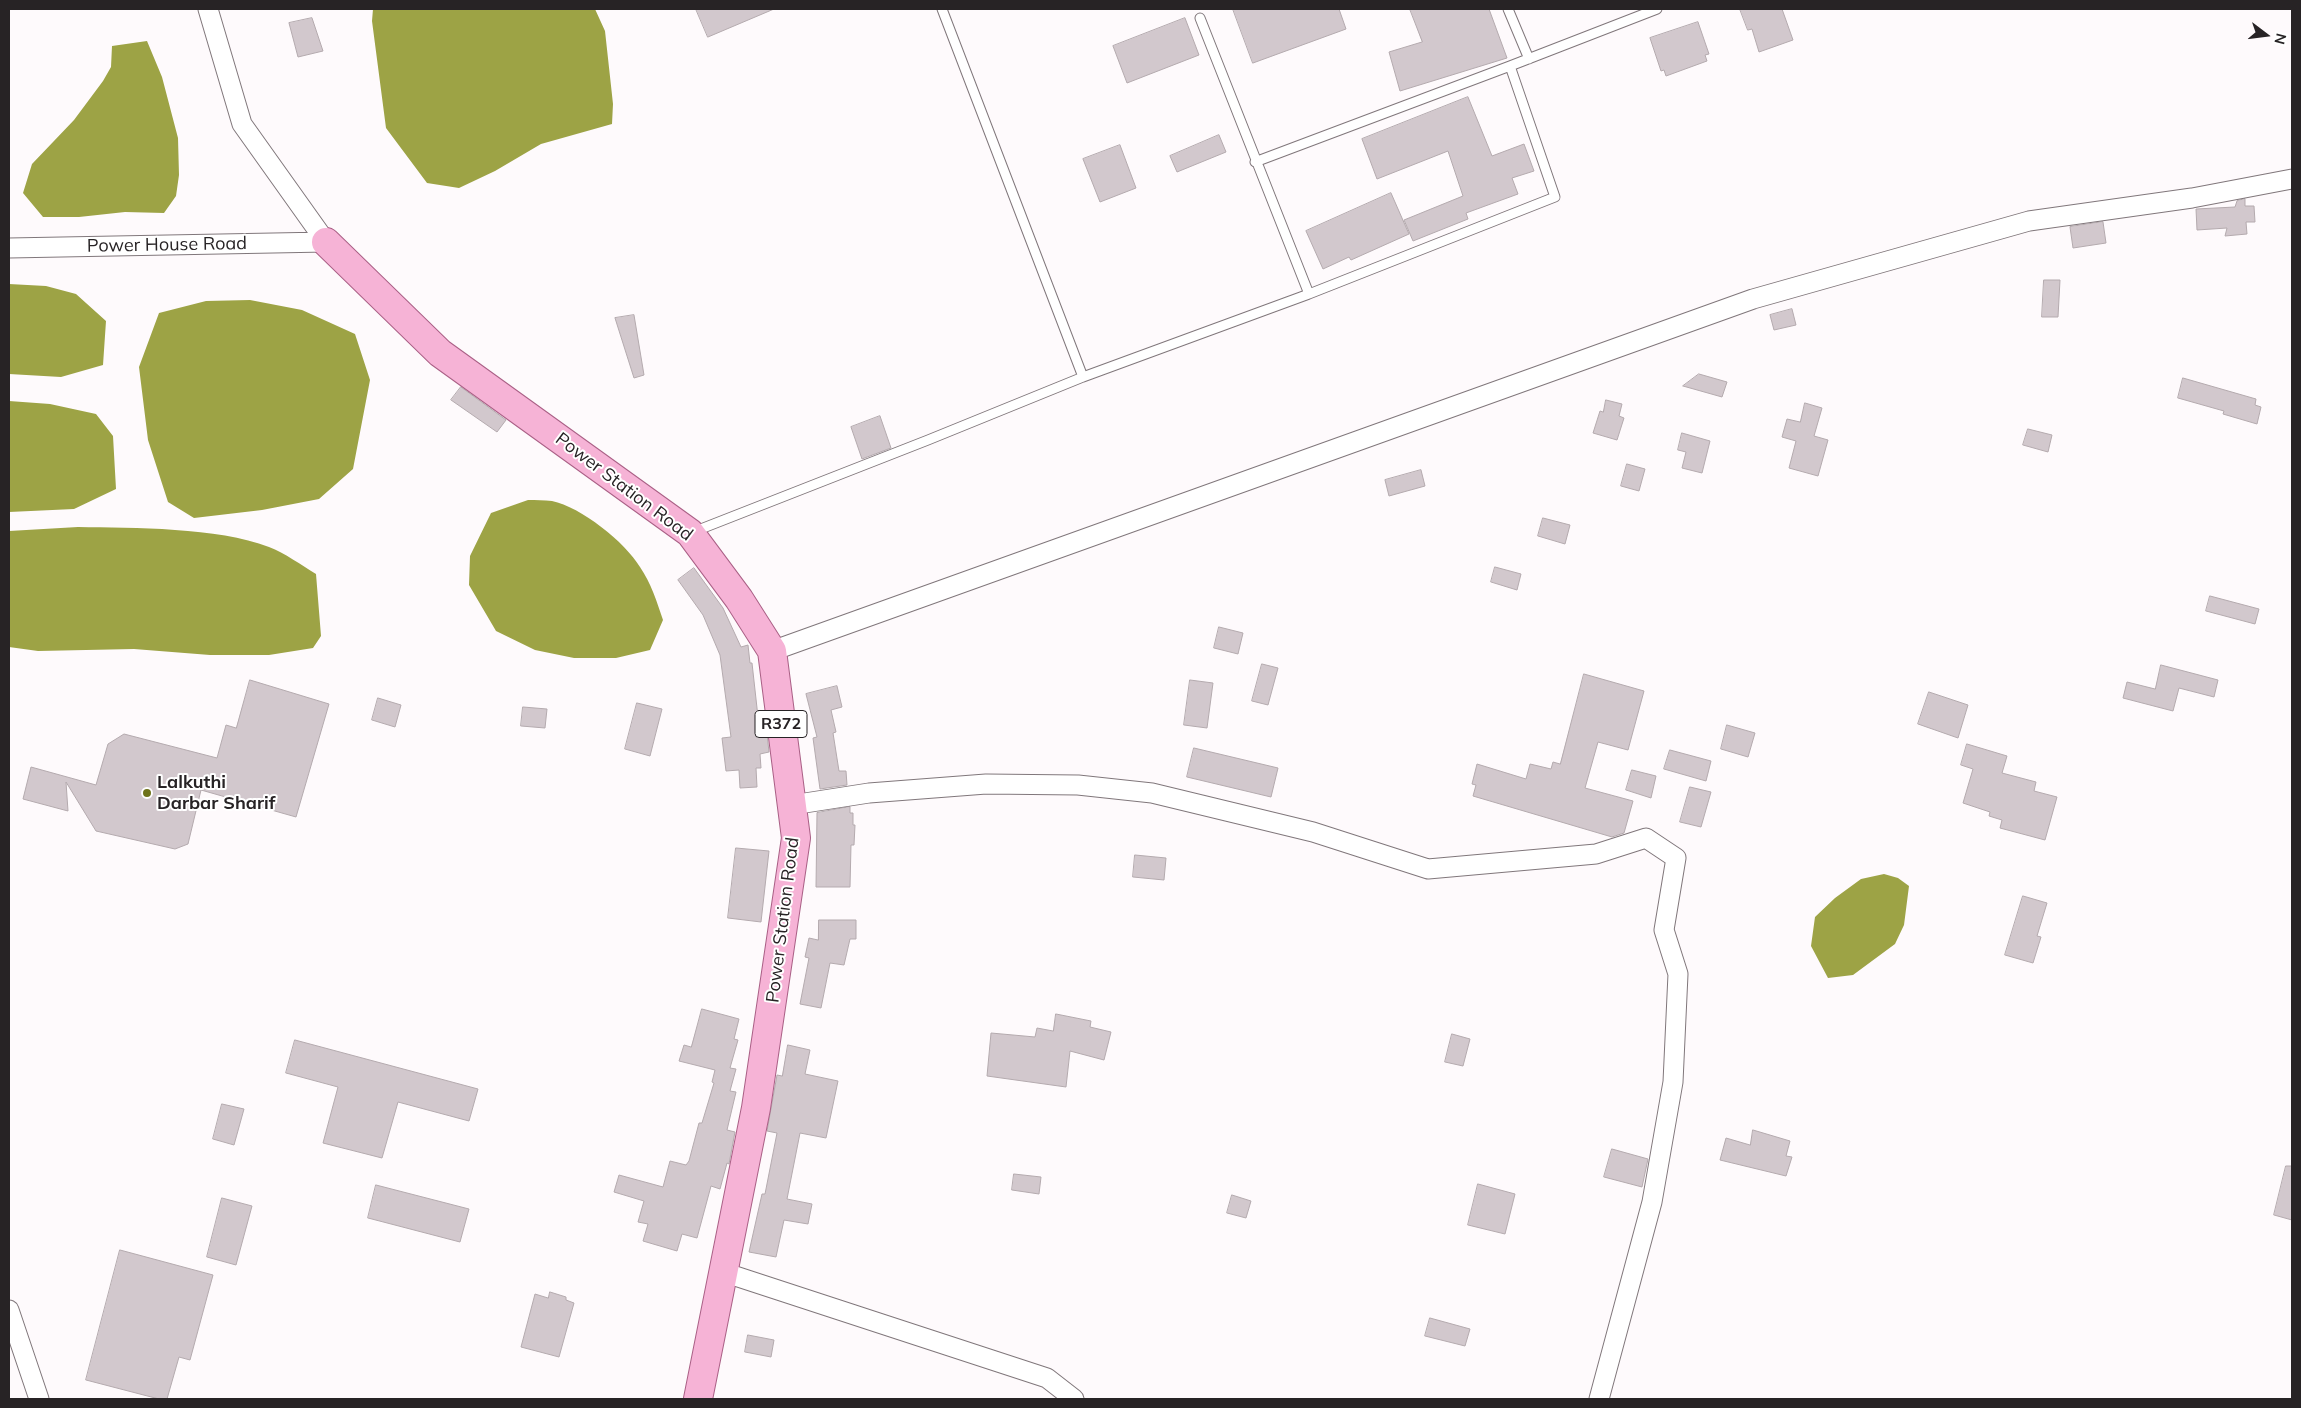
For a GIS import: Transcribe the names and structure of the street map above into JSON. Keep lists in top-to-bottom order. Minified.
{"streets":{"main road":["Power Station Road","R372"],"street":["Power House Road"]},"crossings":[["Power House Road","Power Station Road"]],"places":["Lalkuthi Darbar Sharif"],"north":"right"}
